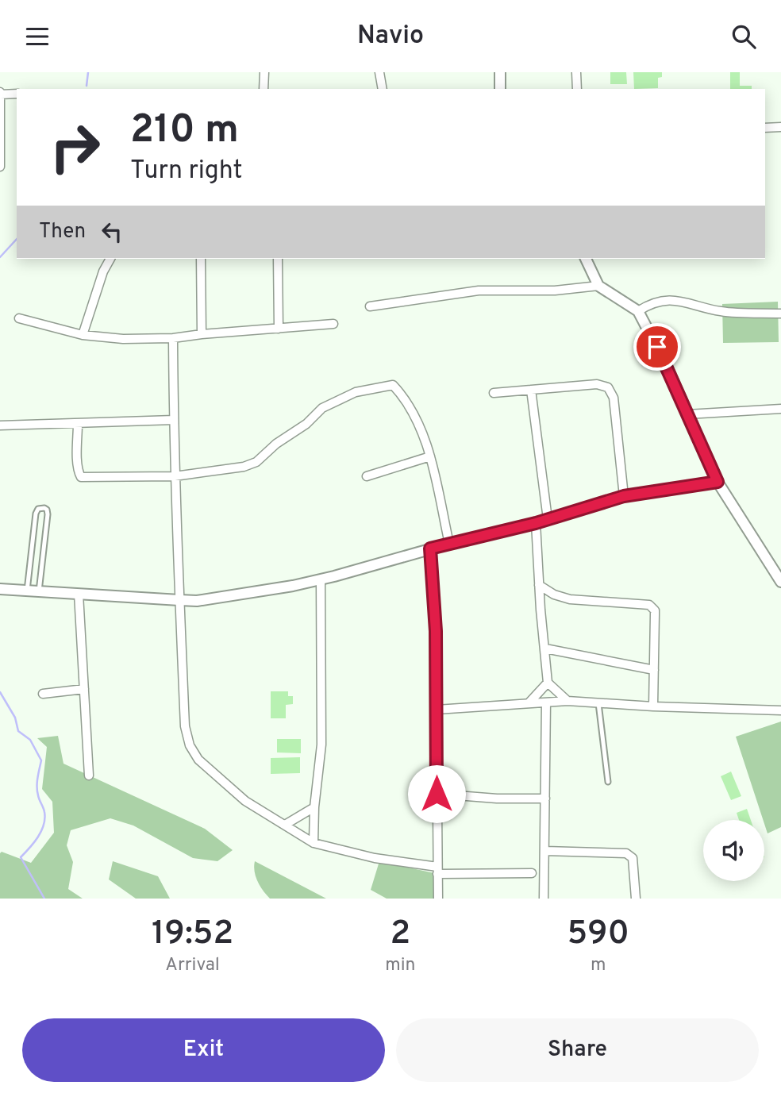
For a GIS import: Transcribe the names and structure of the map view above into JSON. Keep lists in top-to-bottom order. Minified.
{"page":{"header":"Navio","turn":["210 m","Turn right"],"then":"Then","eta":["19:52","Arrival","2","min","590","m"],"buttons":["Exit","Share"]}}
